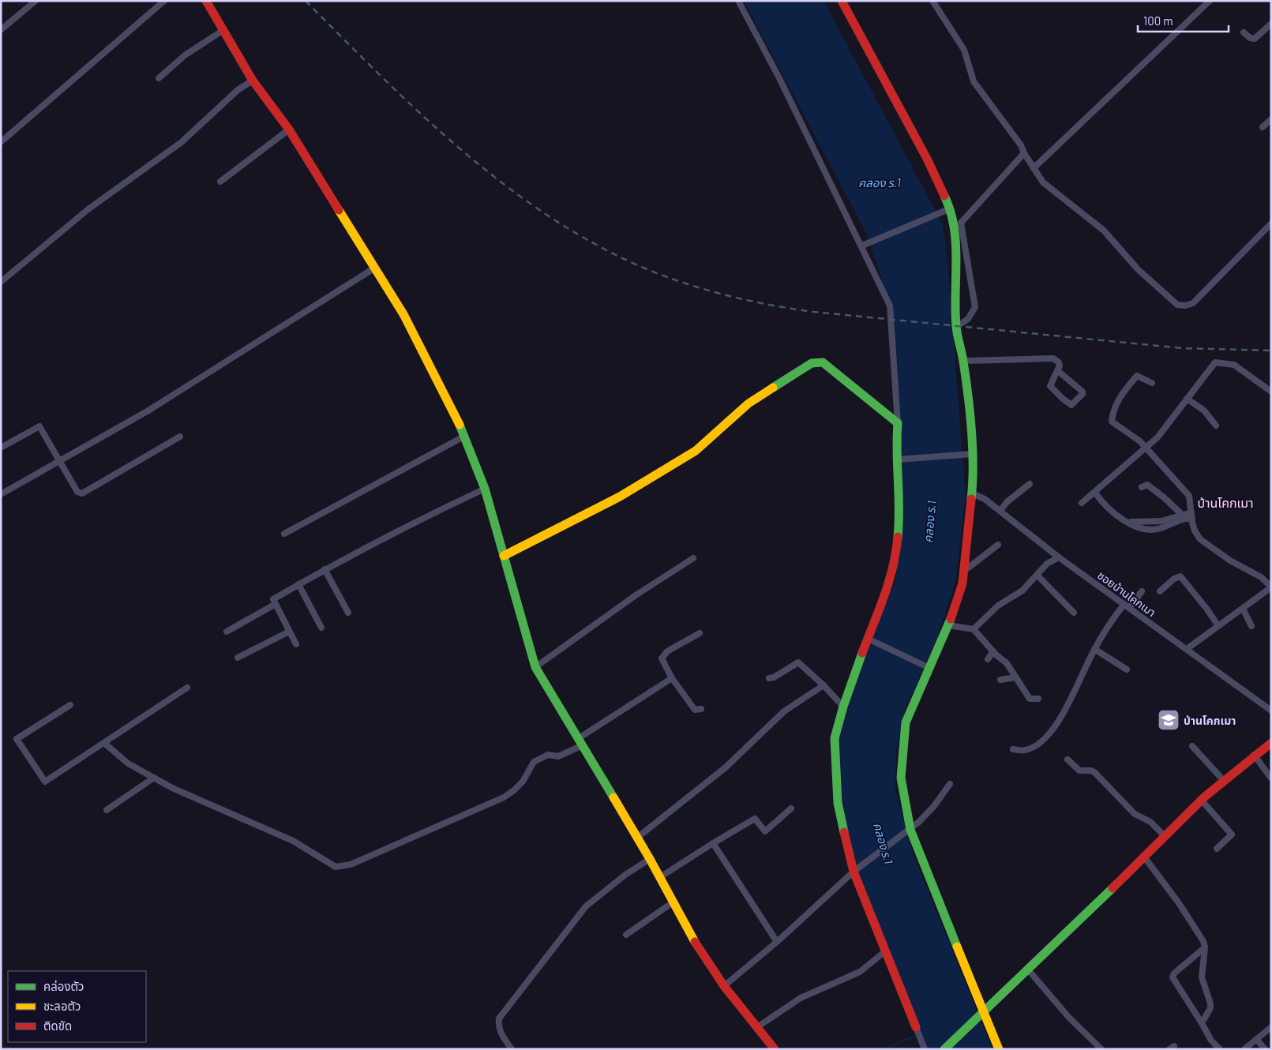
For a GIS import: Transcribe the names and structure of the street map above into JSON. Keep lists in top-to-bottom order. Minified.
{"streets":{"street":["ซอยบ้านโคกเมา"]},"districts":["บ้านโคกเมา"],"water":["คลอง ร.1"],"places":{"school or university":["บ้านโคกเมา"]},"legend":["คล่องตัว","ชะลอตัว","ติดขัด"],"scale_bar":"100 m"}
